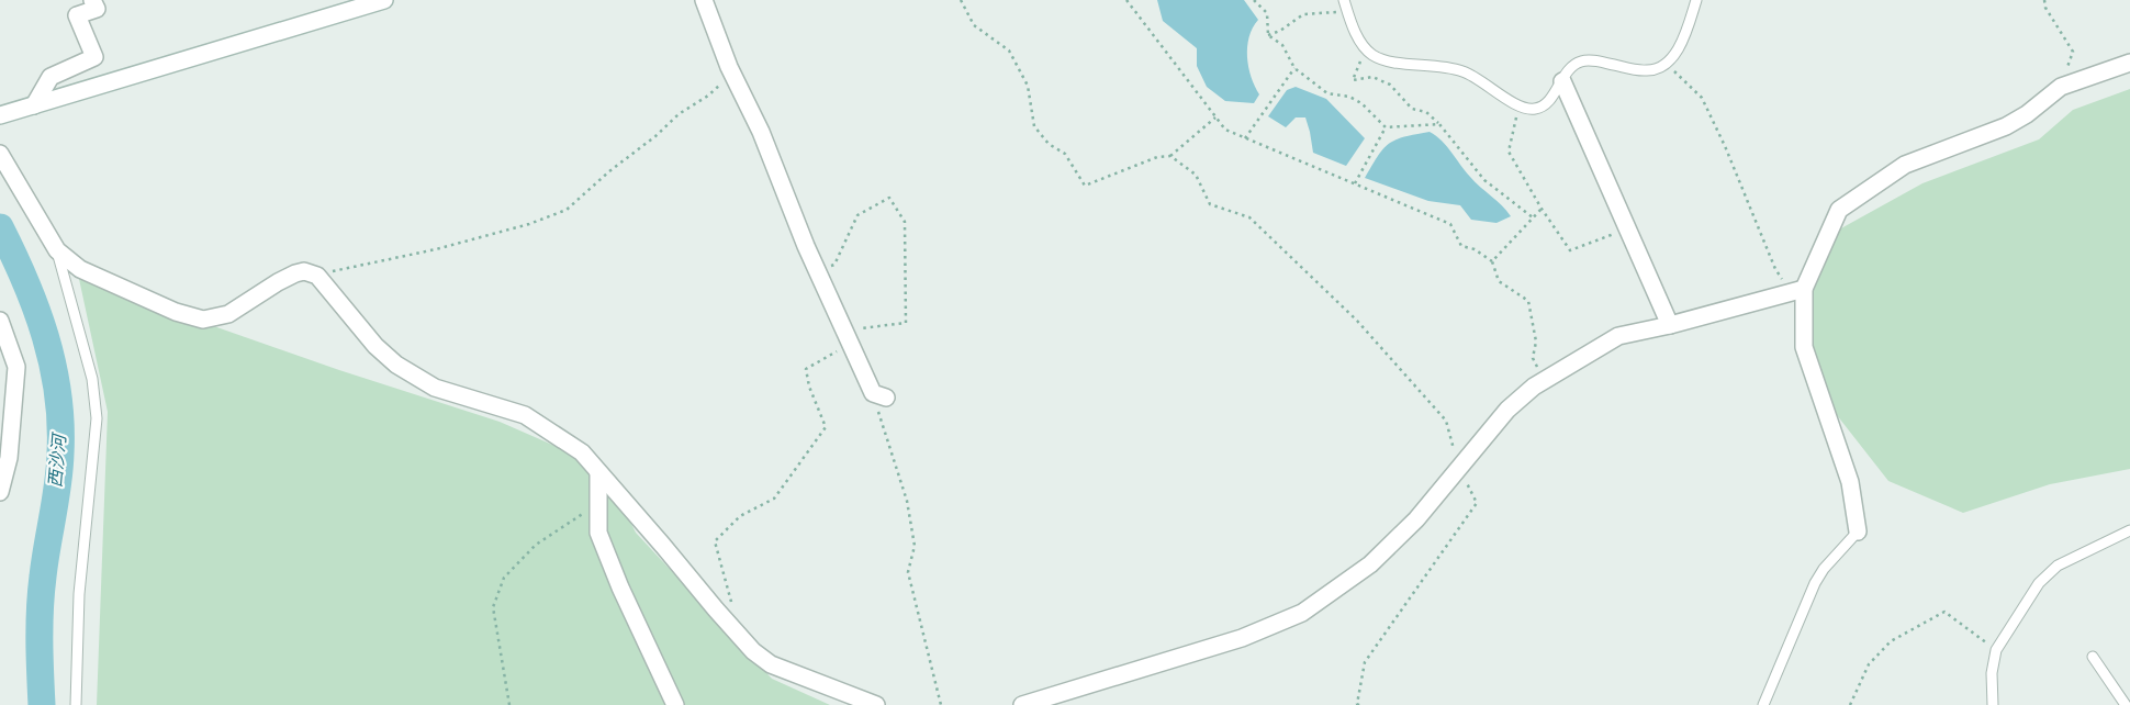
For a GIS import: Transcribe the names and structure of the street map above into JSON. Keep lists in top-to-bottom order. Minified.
{"water":["西沙河"]}
